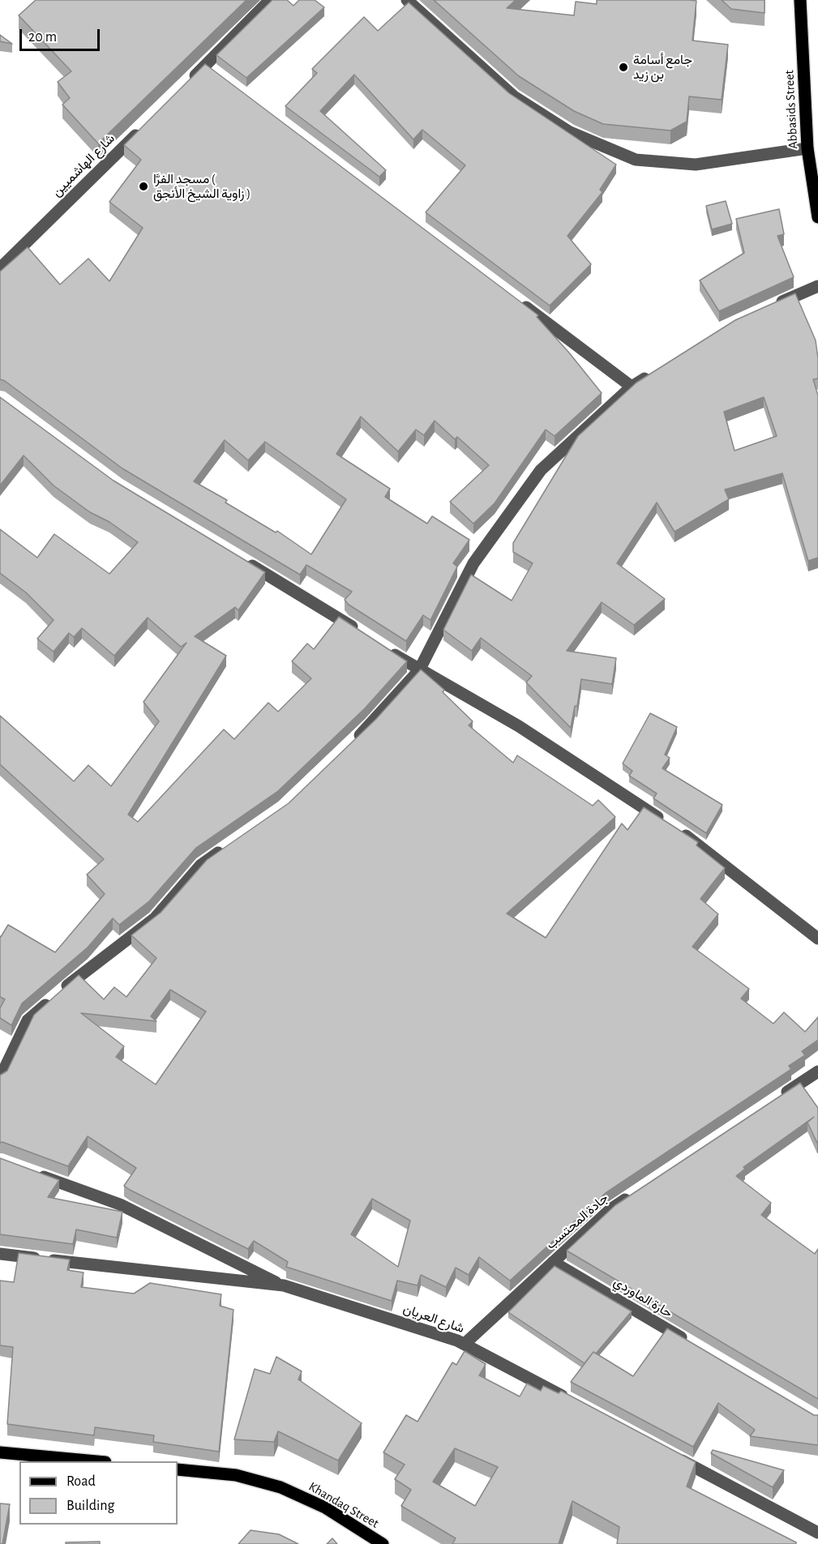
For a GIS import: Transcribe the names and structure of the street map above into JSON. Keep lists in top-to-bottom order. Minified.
{"streets":{"main road":["Abbasids Street","Khandaq Street"],"street":["شارع الهاشميين","جادة المحتسب","حارة الماوردي","شارع العريان"]},"crossings":[["جادة المحتسب","حارة الماوردي"],["جادة المحتسب","شارع العريان"]],"places":["جامع أسامة بن زيد","مسجد الفرَّا ( زاوية الشيخ الأنجق )"],"legend":["Road","Building"],"scale_bar":"20 m"}
